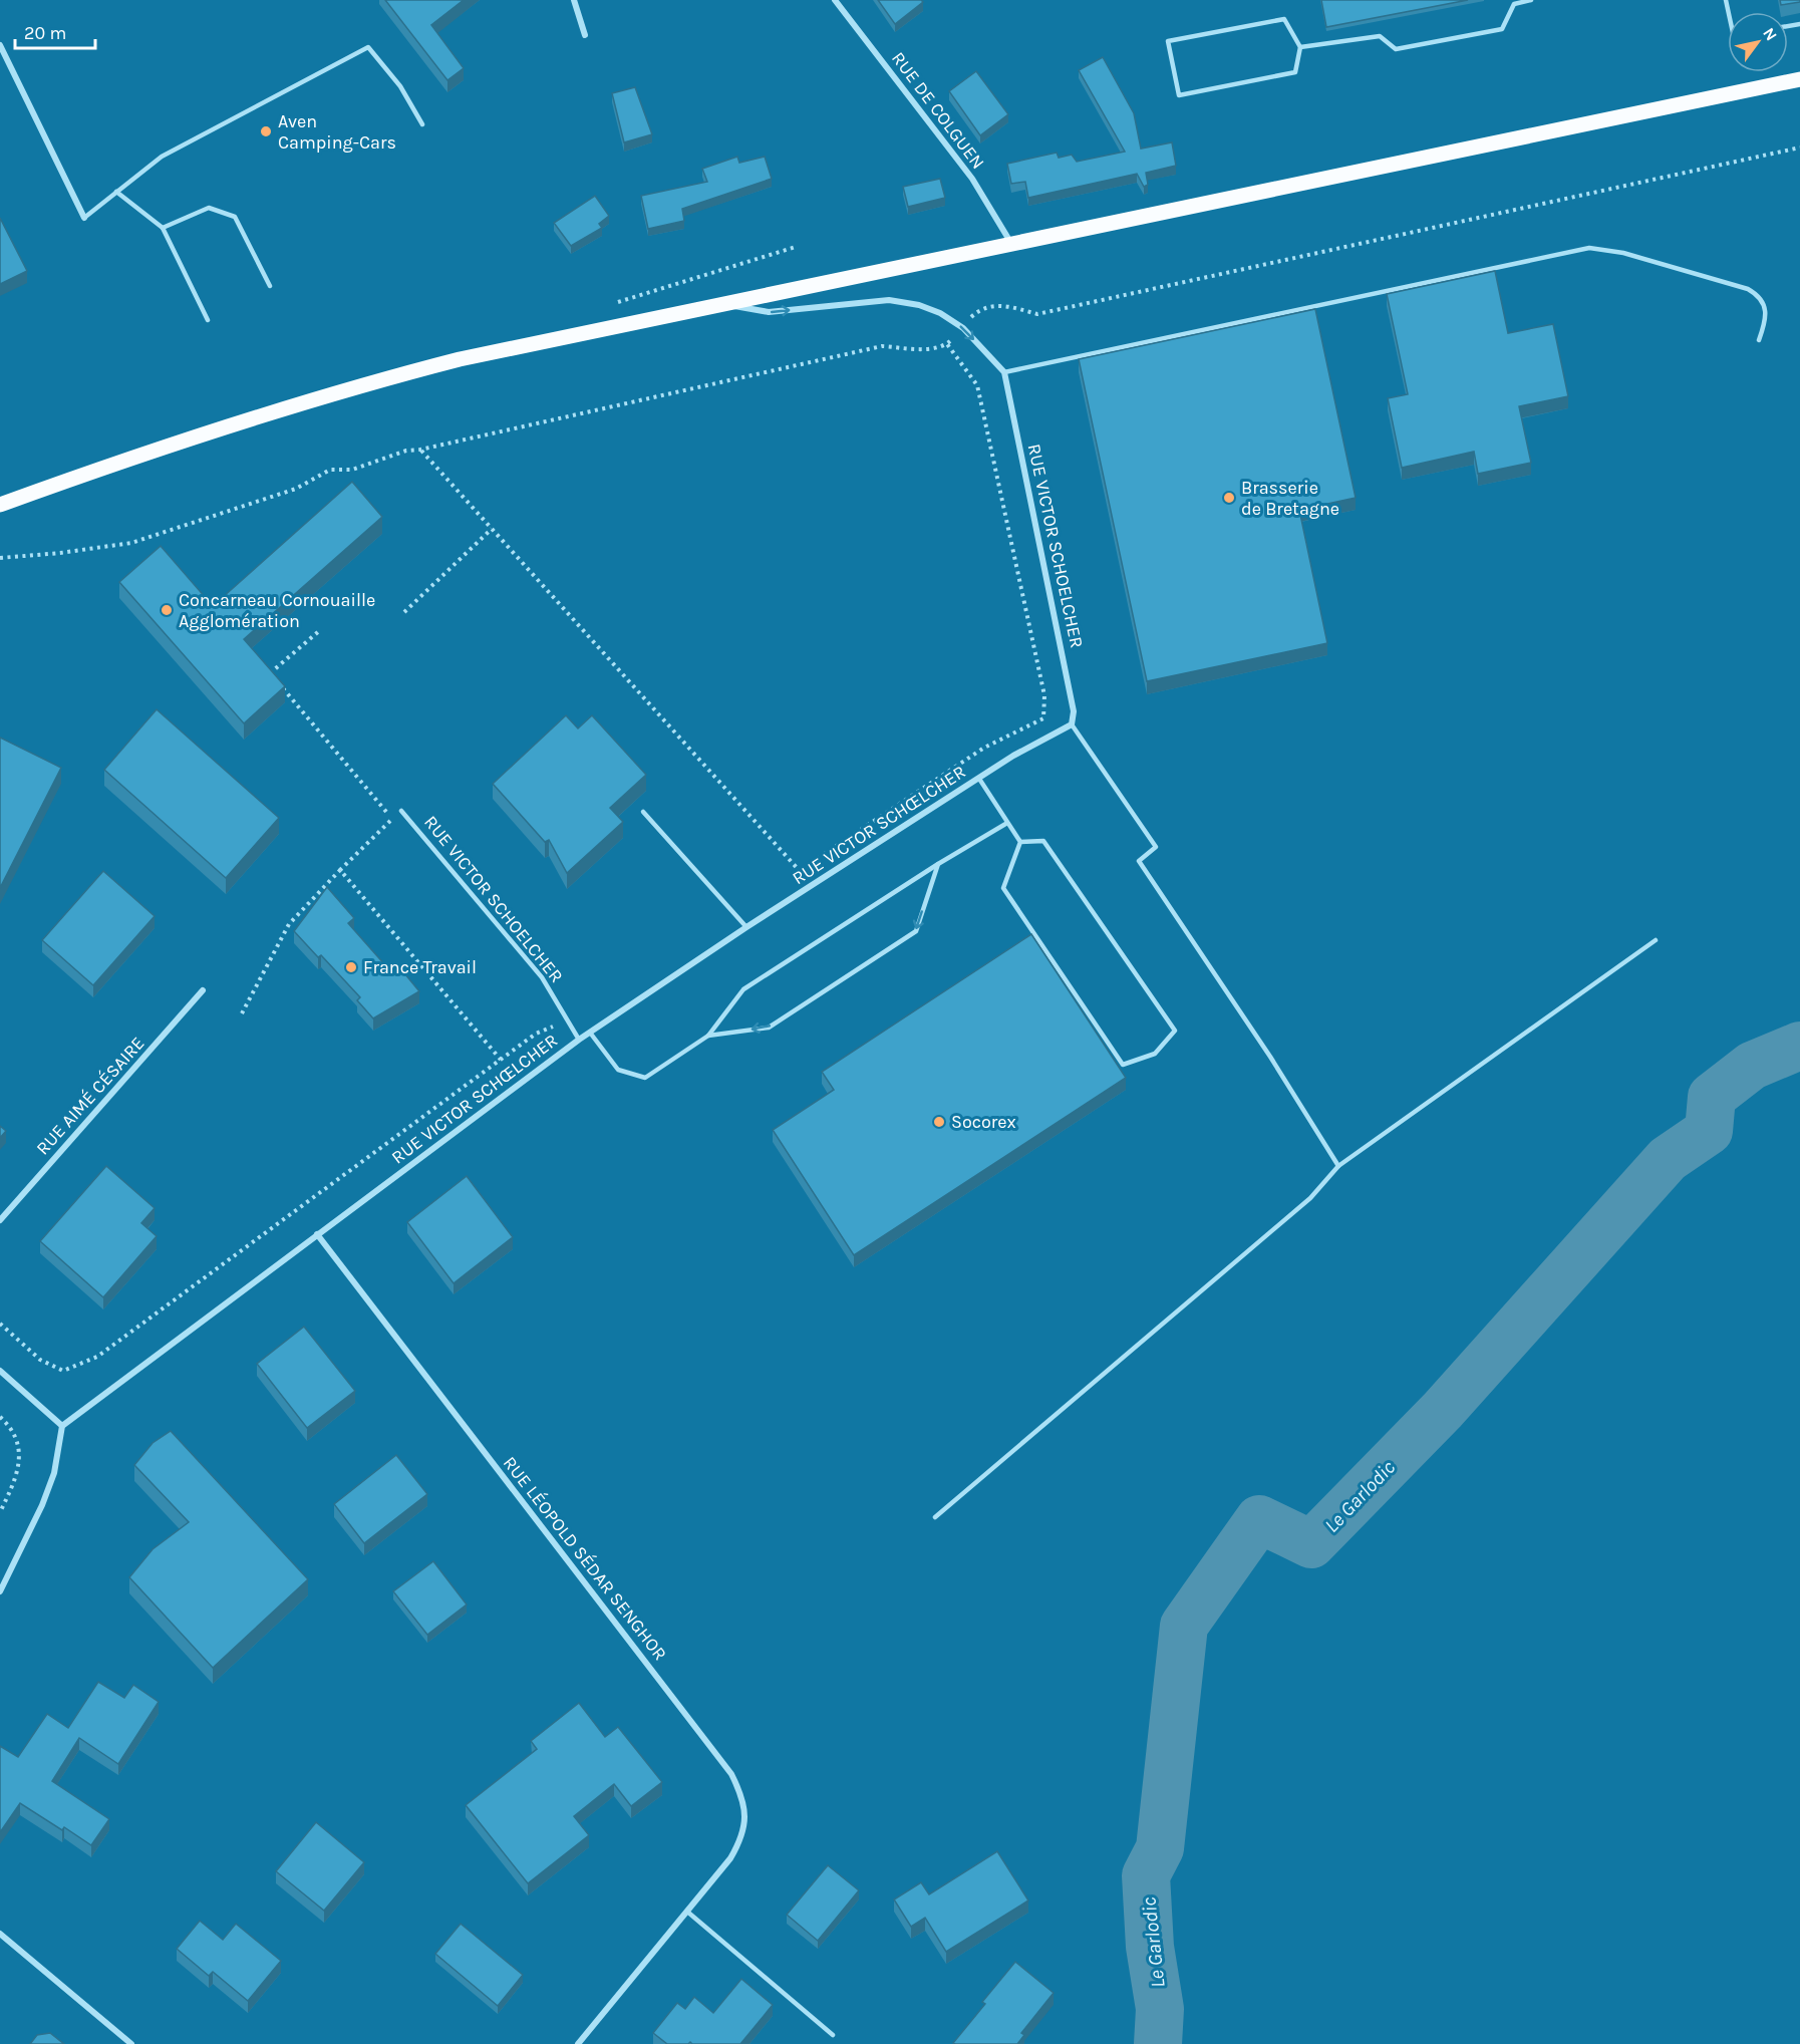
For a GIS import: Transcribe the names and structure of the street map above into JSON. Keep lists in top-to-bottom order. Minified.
{"streets":{"street":["RUE DE COLGUEN","RUE VICTOR SCHOELCHER","RUE VICTOR SCHŒLCHER","RUE AIMÉ CÉSAIRE","RUE LÉOPOLD SÉDAR SENGHOR"]},"crossings":[["RUE VICTOR SCHOELCHER","RUE VICTOR SCHŒLCHER"],["RUE VICTOR SCHŒLCHER","RUE LÉOPOLD SÉDAR SENGHOR"]],"water":["Le Garlodic"],"places":["Aven Camping-Cars","Brasserie de Bretagne","Concarneau Cornouaille Agglomération","France Travail","Socorex"],"scale_bar":"20 m","north":"top right"}
